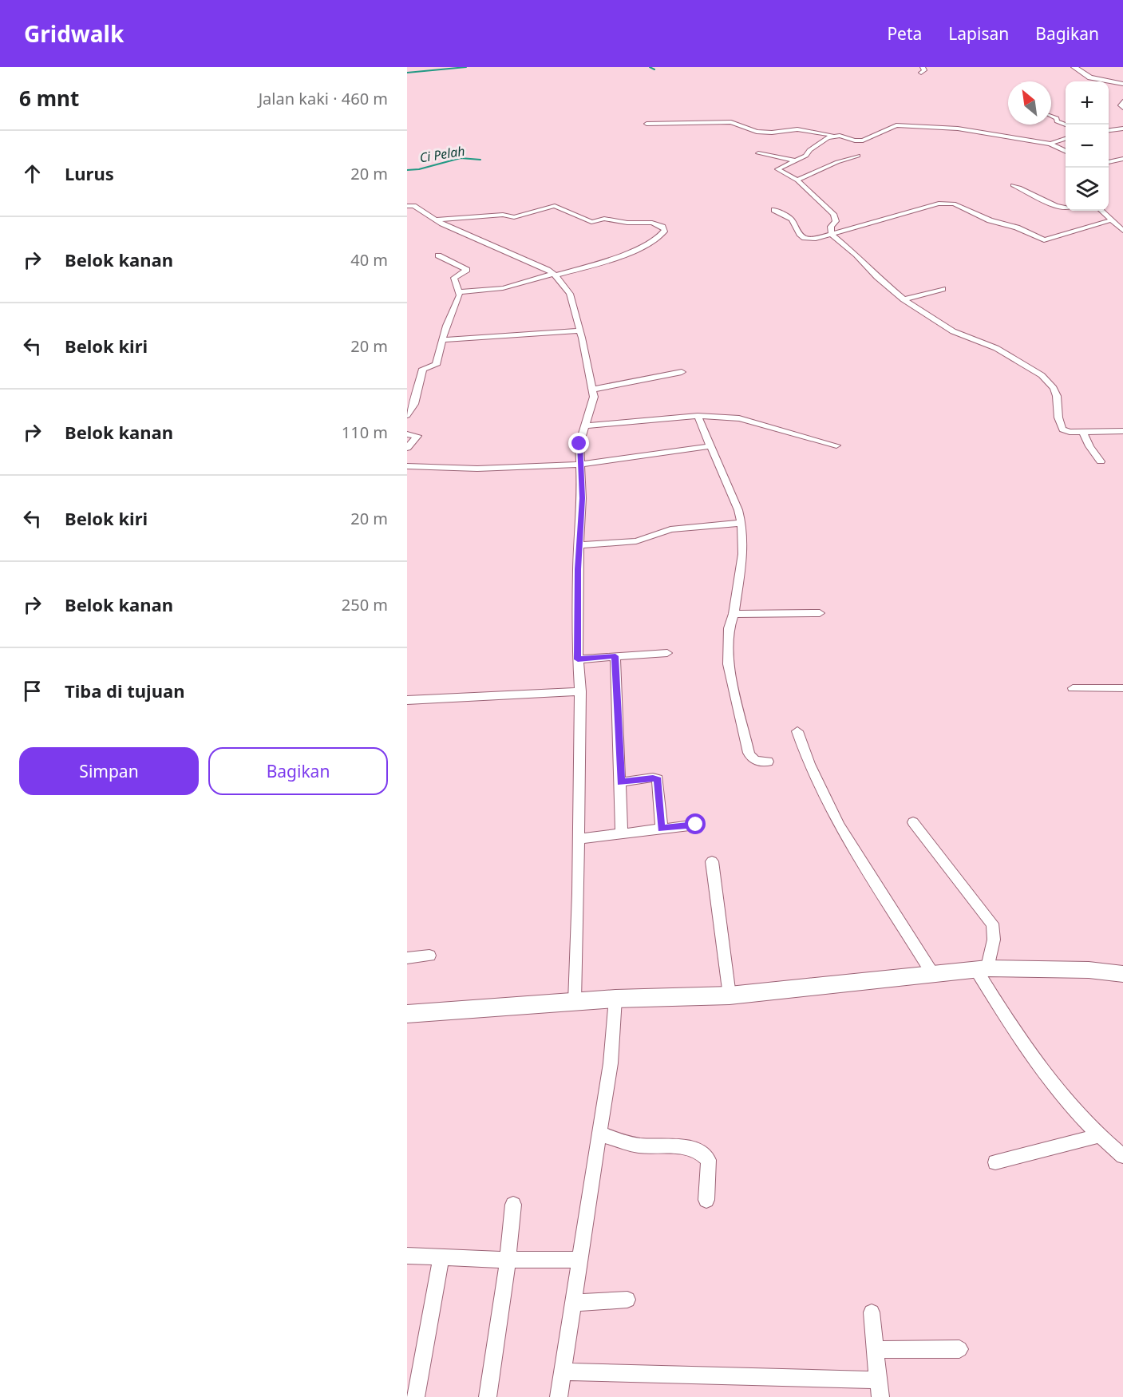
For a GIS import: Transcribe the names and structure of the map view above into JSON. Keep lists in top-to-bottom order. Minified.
{"water":["Ci Pelah"],"north":"top left","page":{"header":"Gridwalk","nav":["Peta","Lapisan","Bagikan"],"heading":["6 mnt","Jalan kaki · 460 m"],"map_buttons":["+","−"],"list":[["Lurus","20 m"],["Belok kanan","40 m"],["Belok kiri","20 m"],["Belok kanan","110 m"],["Belok kiri","20 m"],["Belok kanan","250 m"],"Tiba di tujuan"],"buttons":["Simpan","Bagikan"]}}
